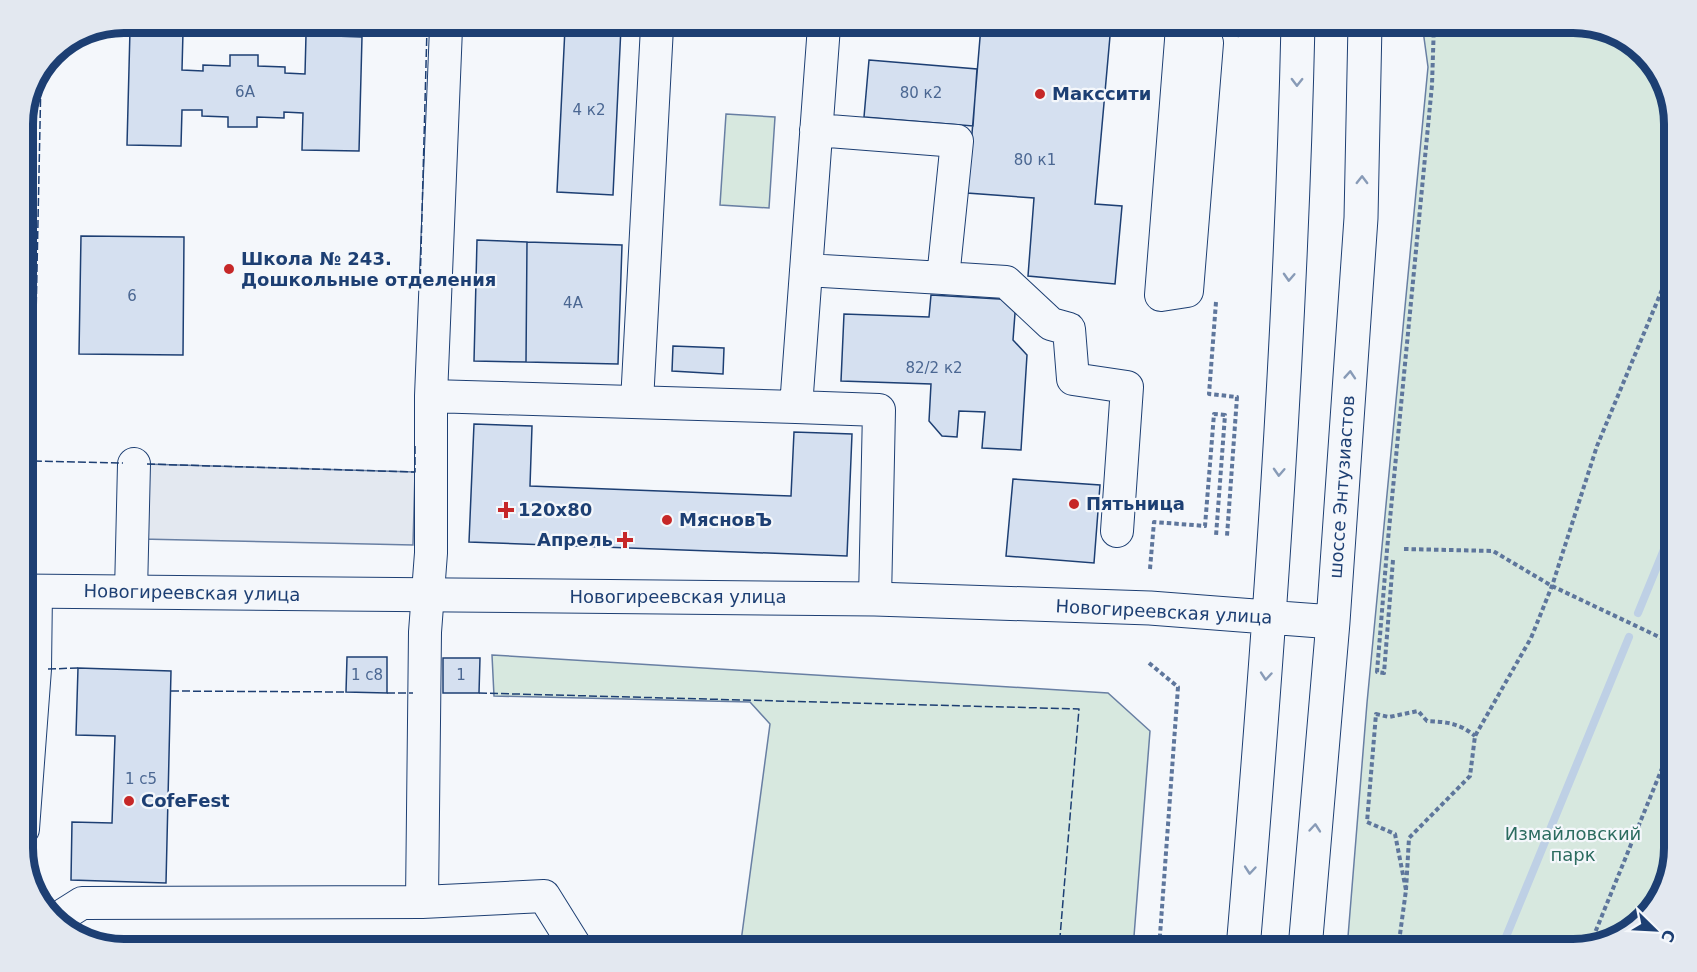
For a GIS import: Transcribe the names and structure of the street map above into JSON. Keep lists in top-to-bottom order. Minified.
{"streets":{"main road":["шоссе Энтузиастов","Новогиреевская улица"]},"crossings":[["шоссе Энтузиастов","Новогиреевская улица"]],"parks":["Измайловский парк"],"places":{"other":["Макссити","Школа № 243. Дошкольные отделения","Пятьница","МясновЪ","CofeFest"],"health":["120x80","Апрель"]},"house_numbers":["6А","80 к2","4 к2","80 к1","6","4А","82/2 к2","1 c8","1","1 с5"],"north":"bottom right"}
